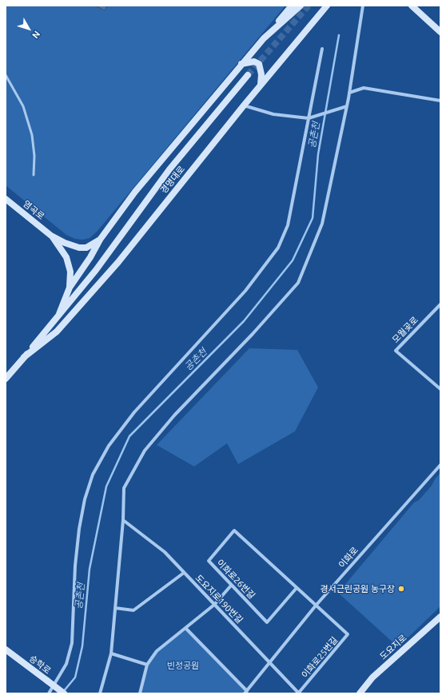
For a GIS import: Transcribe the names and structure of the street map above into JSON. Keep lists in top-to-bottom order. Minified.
{"streets":{"main road":["경명대로","염곡로","도요지로","승학로"],"street":["모월곶로","이화로","이화로26번길","도요지로190번길","이화로25번길"]},"crossings":[["경명대로","염곡로"],["이화로","이화로26번길"],["이화로","도요지로190번길"],["이화로","이화로25번길"],["이화로26번길","이화로25번길"],["도요지로190번길","이화로25번길"]],"water":["공촌천"],"parks":["빈정공원"],"places":["경서근린공원 농구장"],"north":"bottom right"}
